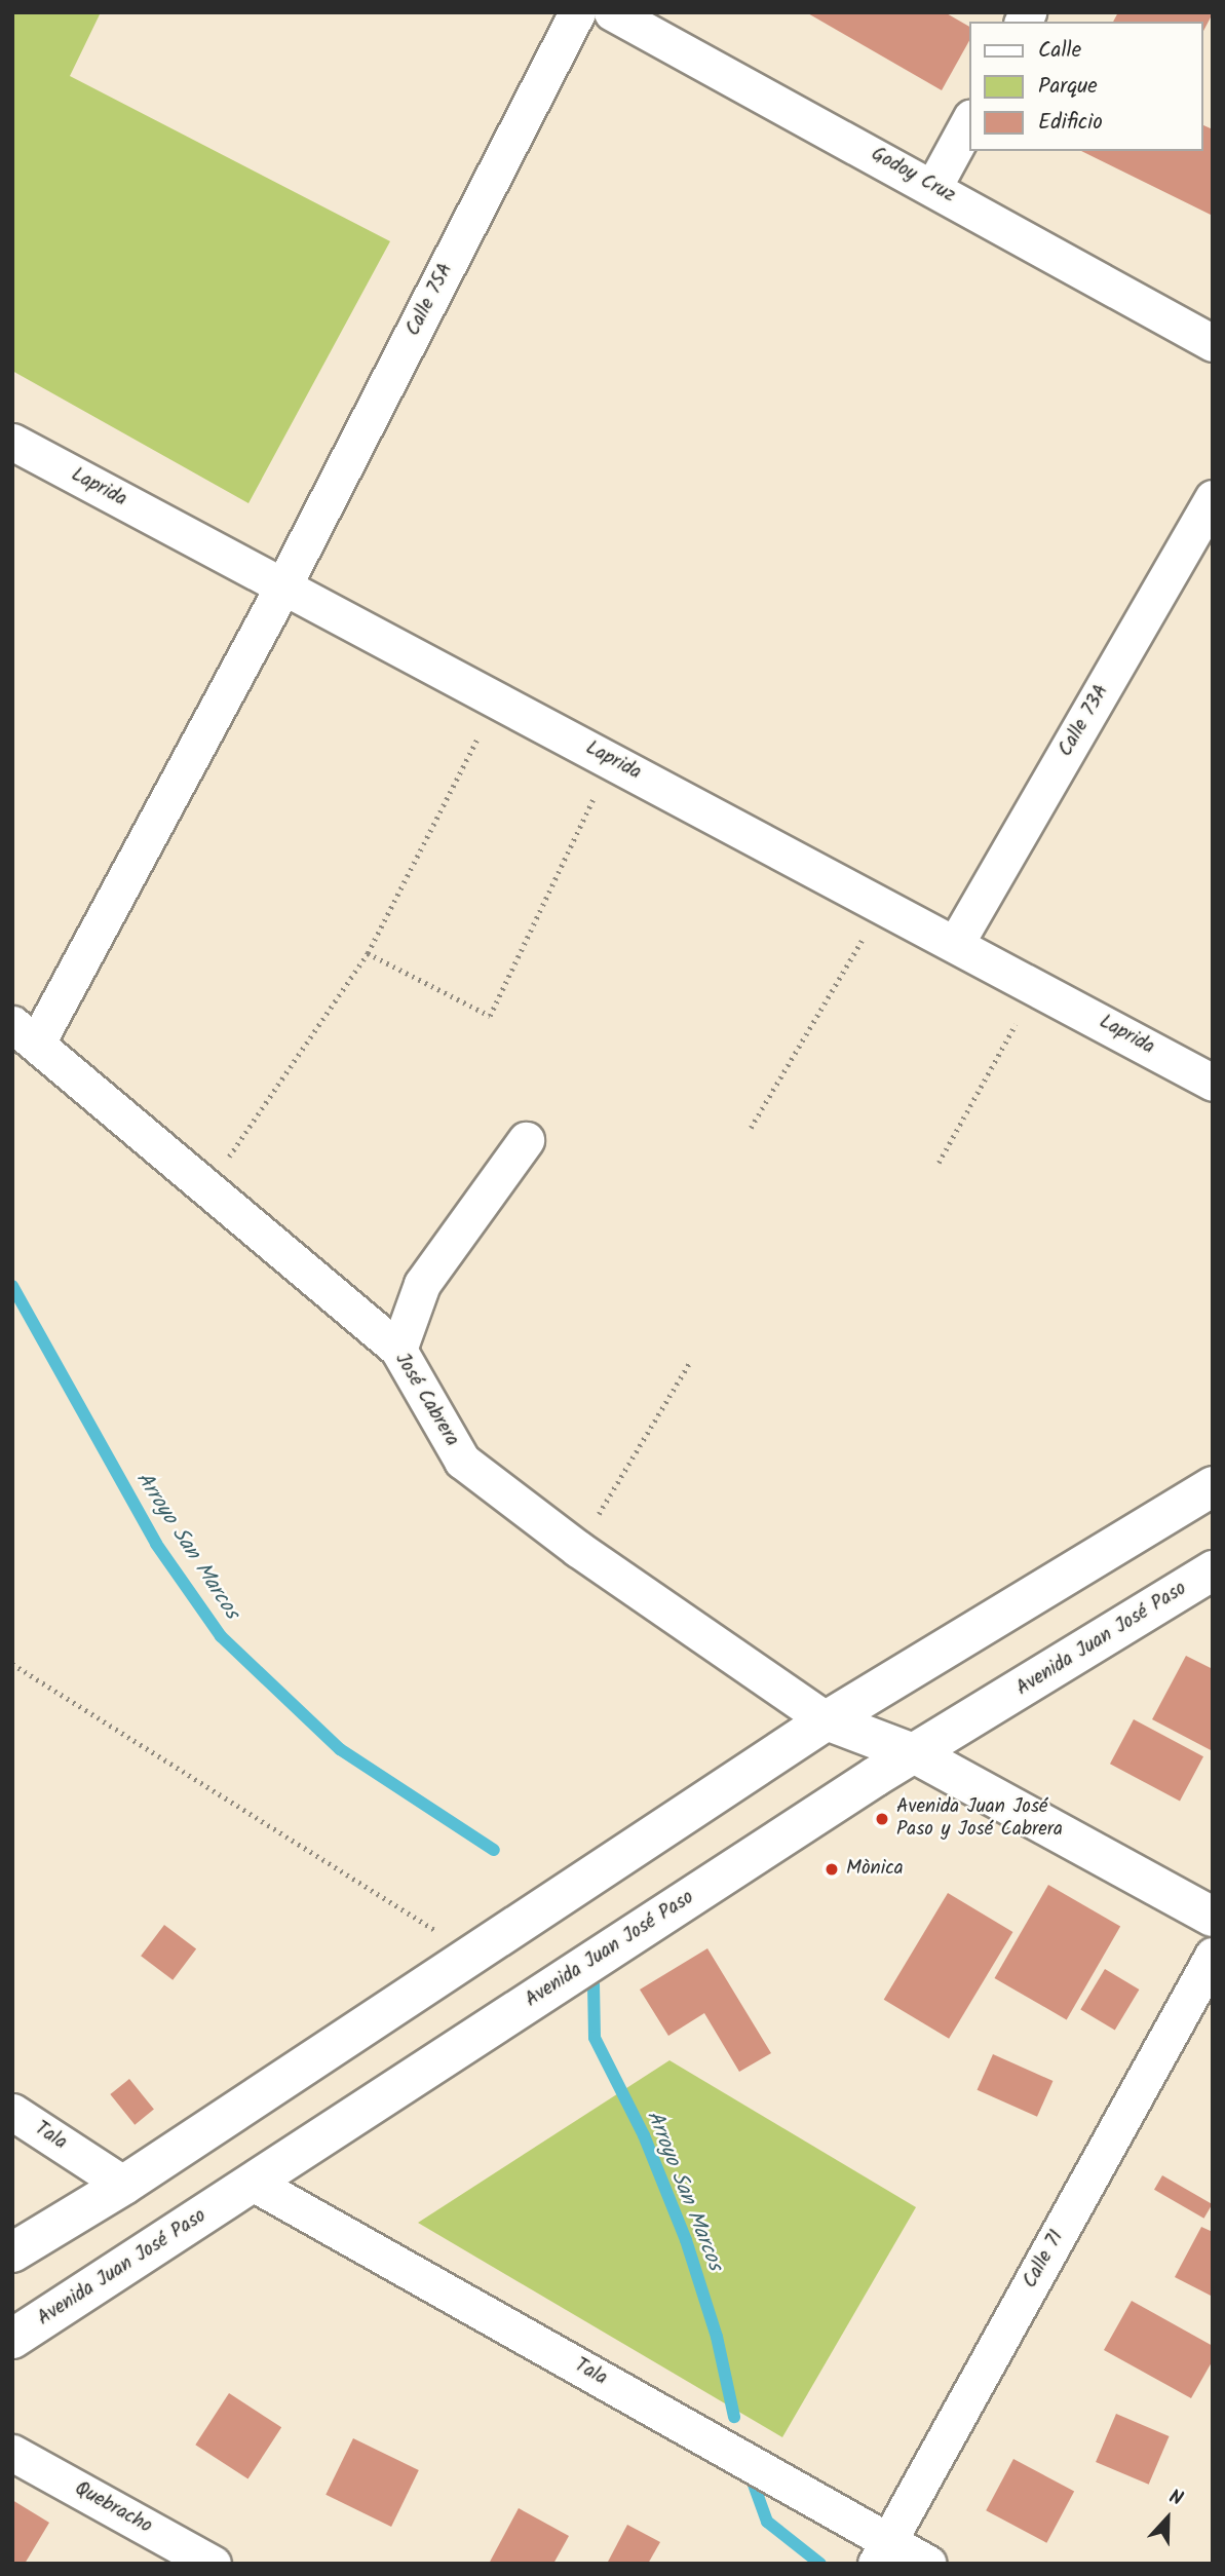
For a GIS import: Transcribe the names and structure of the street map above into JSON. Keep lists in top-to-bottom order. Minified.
{"streets":{"main road":["Avenida Juan José Paso"],"street":["Godoy Cruz","Calle 75A","Laprida","Calle 73A","José Cabrera","Tala","Calle 71","Quebracho"]},"crossings":[["Calle 75A","Laprida"],["Calle 75A","José Cabrera"],["Laprida","Calle 73A"],["Avenida Juan José Paso","Tala"],["Tala","Calle 71"]],"water":["Arroyo San Marcos"],"places":["Avenida Juan José Paso y José Cabrera","Mònica"],"legend":["Calle","Parque","Edificio"],"north":"top"}
